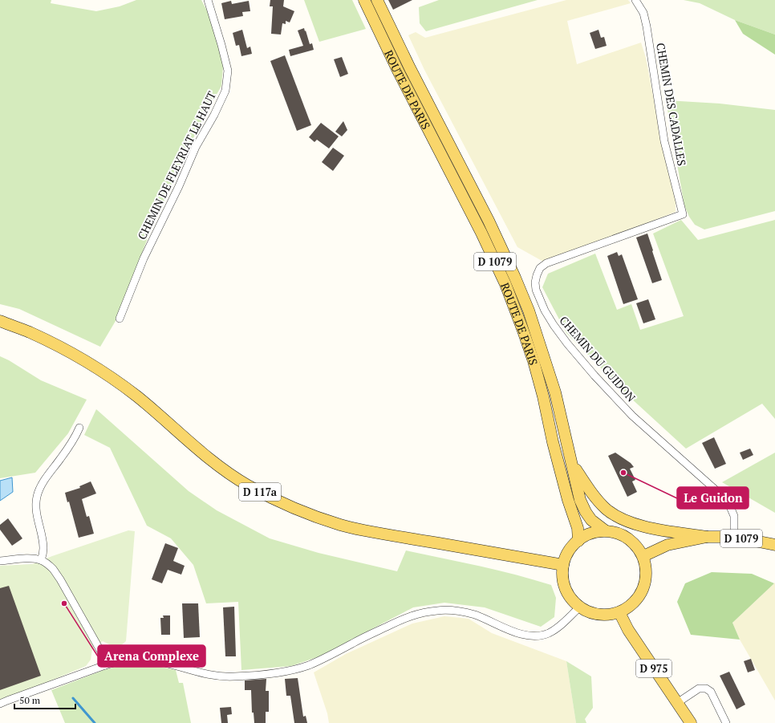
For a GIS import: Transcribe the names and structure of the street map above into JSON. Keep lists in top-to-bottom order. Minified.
{"streets":{"main road":["ROUTE DE PARIS","D 1079","D 117a","D 975"],"street":["CHEMIN DES CADALLES","CHEMIN DE FLEYRIAT LE HAUT","CHEMIN DU GUIDON"]},"crossings":[["ROUTE DE PARIS","D 1079"],["ROUTE DE PARIS","D 117a"],["ROUTE DE PARIS","D 975"],["CHEMIN DES CADALLES","CHEMIN DU GUIDON"],["D 1079","CHEMIN DU GUIDON"],["D 1079","D 117a"],["D 1079","D 975"],["D 117a","D 975"]],"places":["Le Guidon","Arena Complexe"],"scale_bar":"50 m"}
